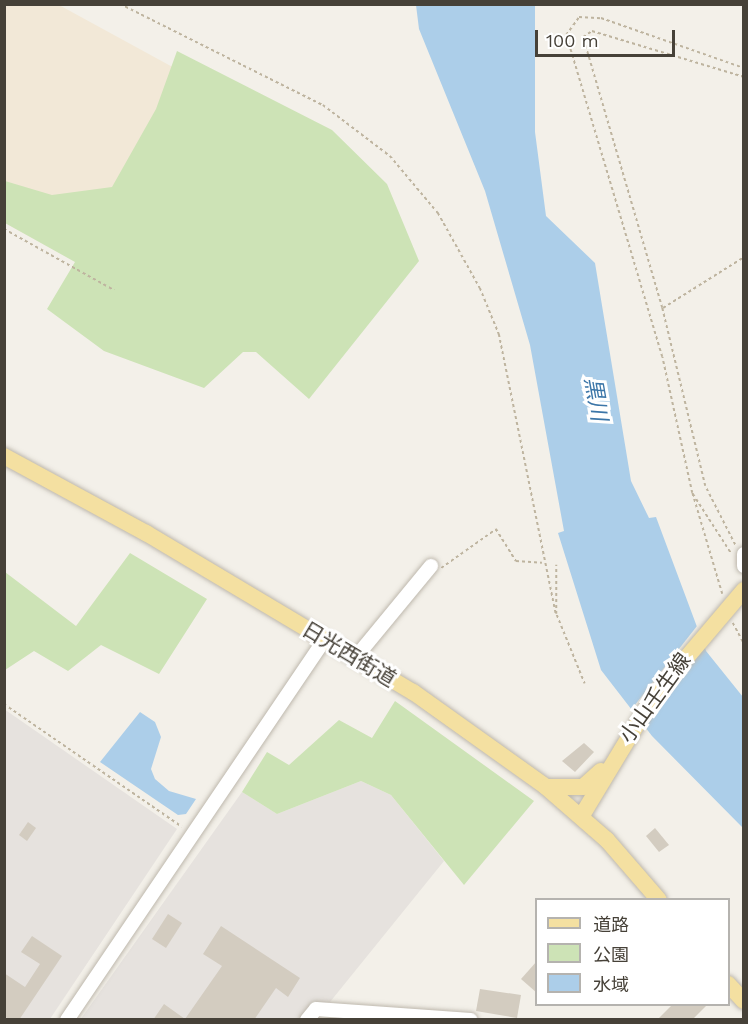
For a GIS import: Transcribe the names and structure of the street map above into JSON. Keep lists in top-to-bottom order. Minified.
{"streets":{"main road":["日光西街道","小山壬生線"]},"crossings":[["日光西街道","小山壬生線"]],"water":["黒川"],"legend":["道路","公園","水域"],"scale_bar":"100 m"}
